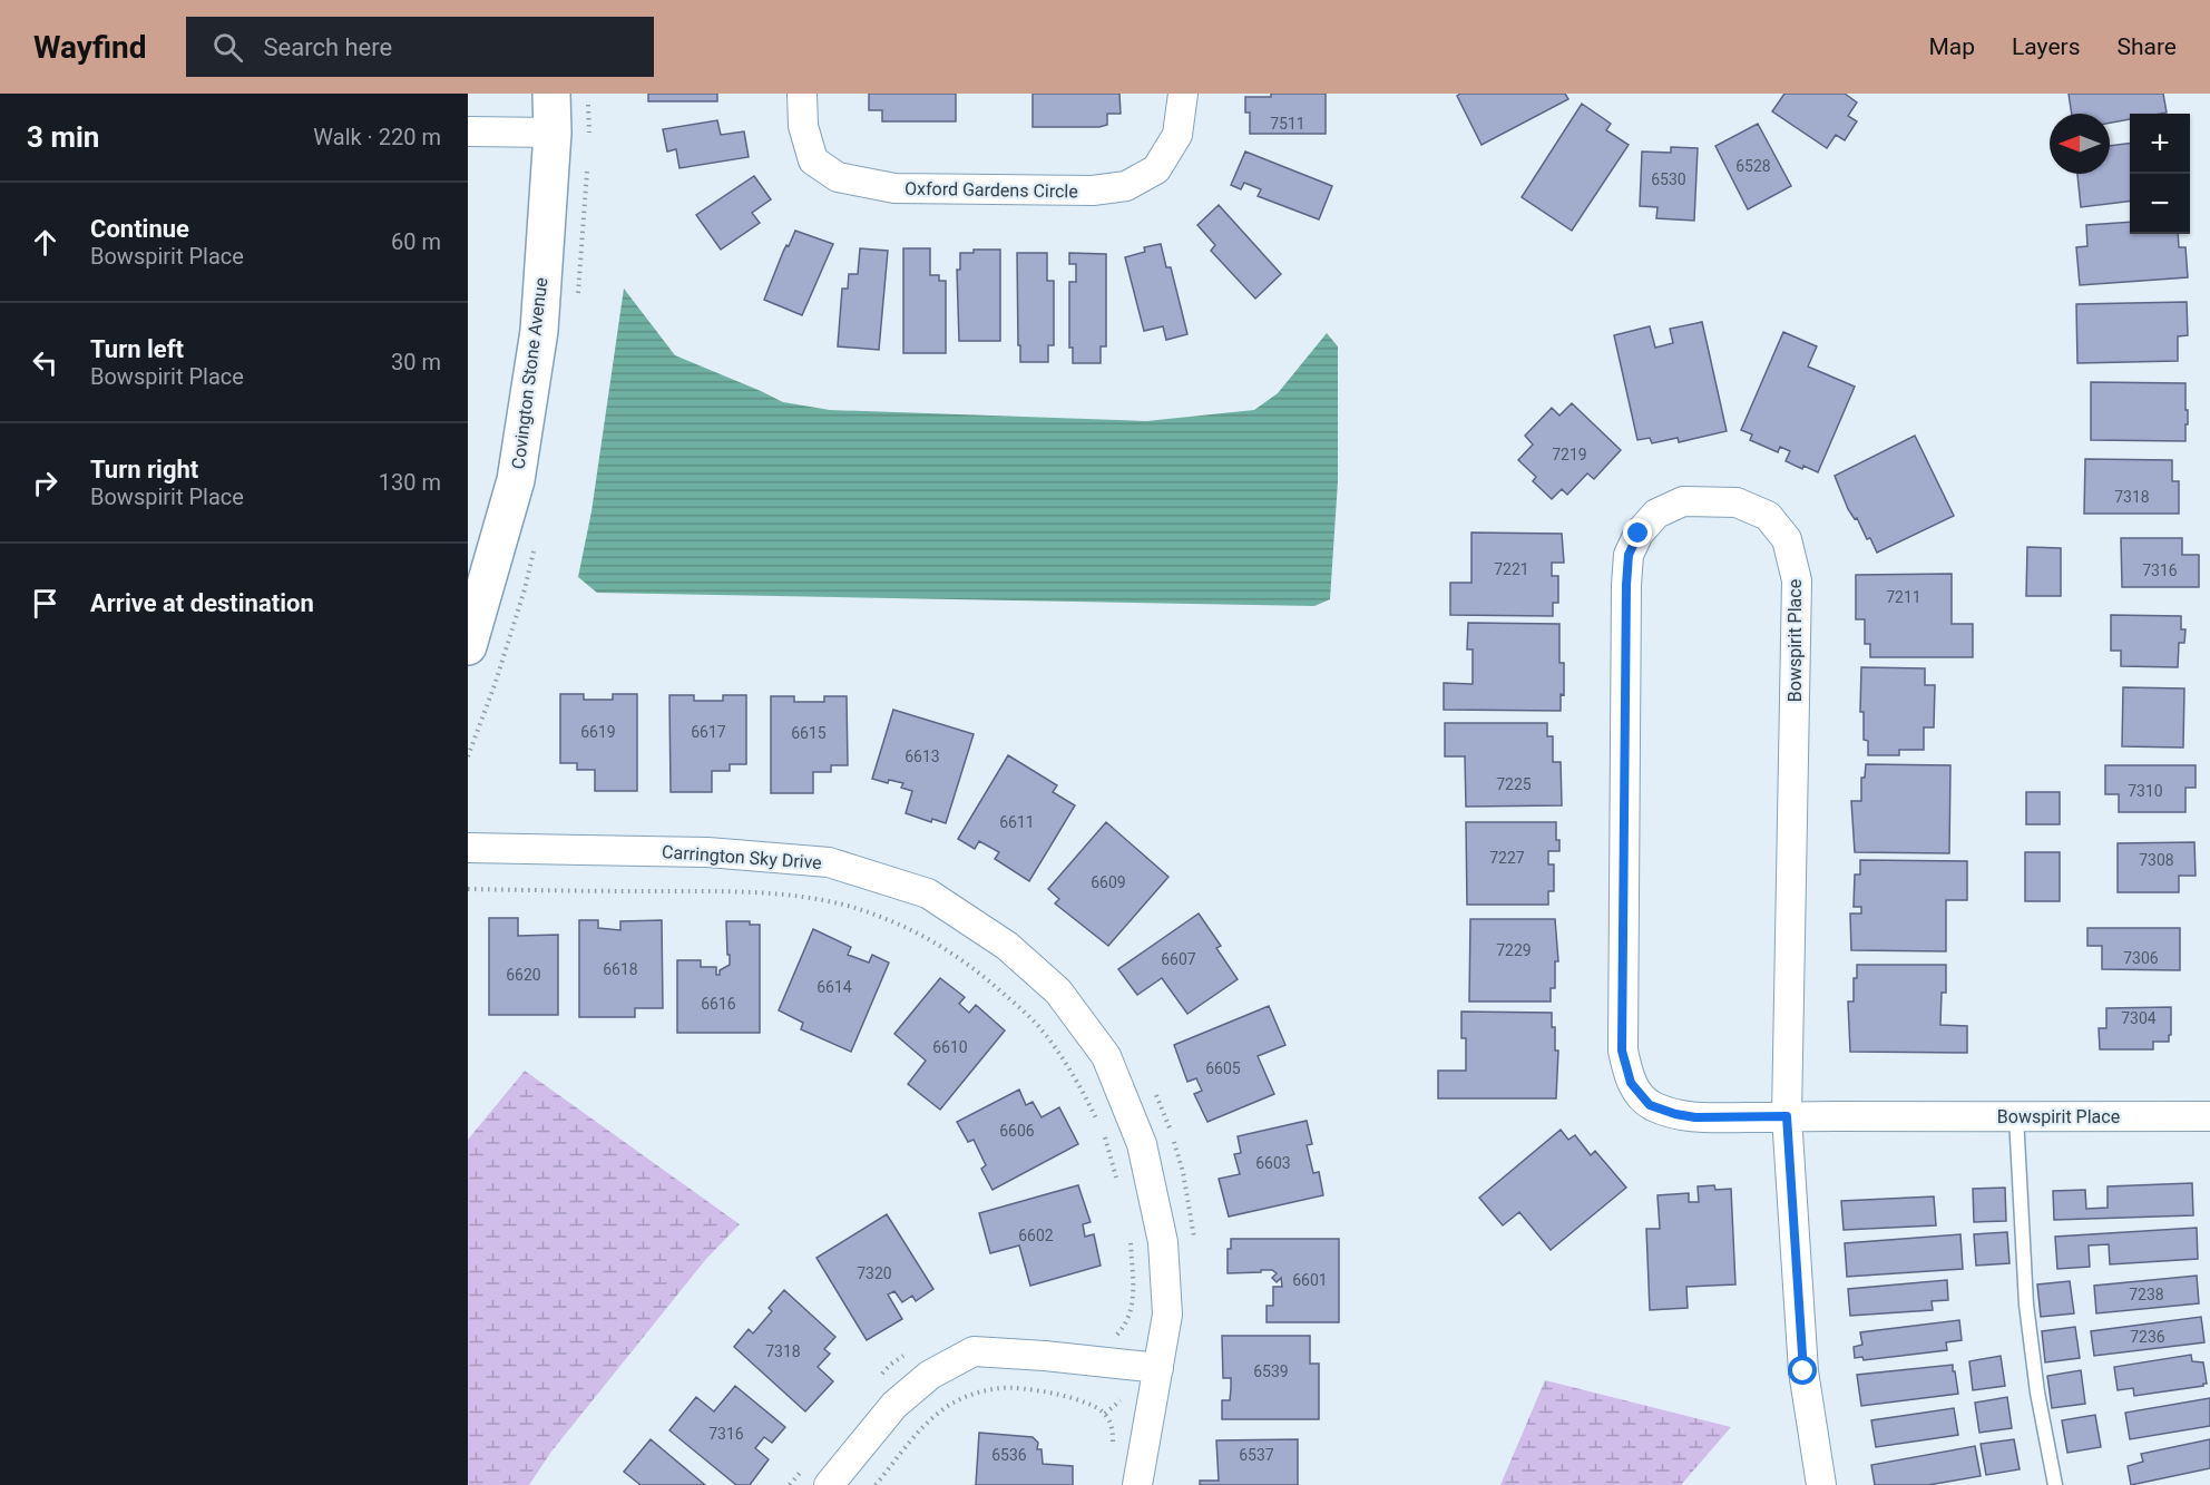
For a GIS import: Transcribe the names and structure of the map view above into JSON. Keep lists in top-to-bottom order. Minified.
{"streets":{"street":["Oxford Gardens Circle","Covington Stone Avenue","Bowspirit Place","Carrington Sky Drive"]},"house_numbers":["7511","6528","6530","7219","7318","7221","7316","7211","6619","6617","6615","6613","7225","7310","6611","7227","7308","6609","7229","7306","6607","6618","6620","6614","6616","7304","6610","6605","6606","6603","6602","7320","6601","7238","7236","7318","6539","7316","6536","6537"],"north":"left","page":{"header":"Wayfind","search":"Search here","nav":["Map","Layers","Share"],"heading":["3 min","Walk · 220 m"],"map_buttons":["+","−"],"list":[["Continue","Bowspirit Place","60 m"],["Turn left","Bowspirit Place","30 m"],["Turn right","Bowspirit Place","130 m"],"Arrive at destination"]}}
